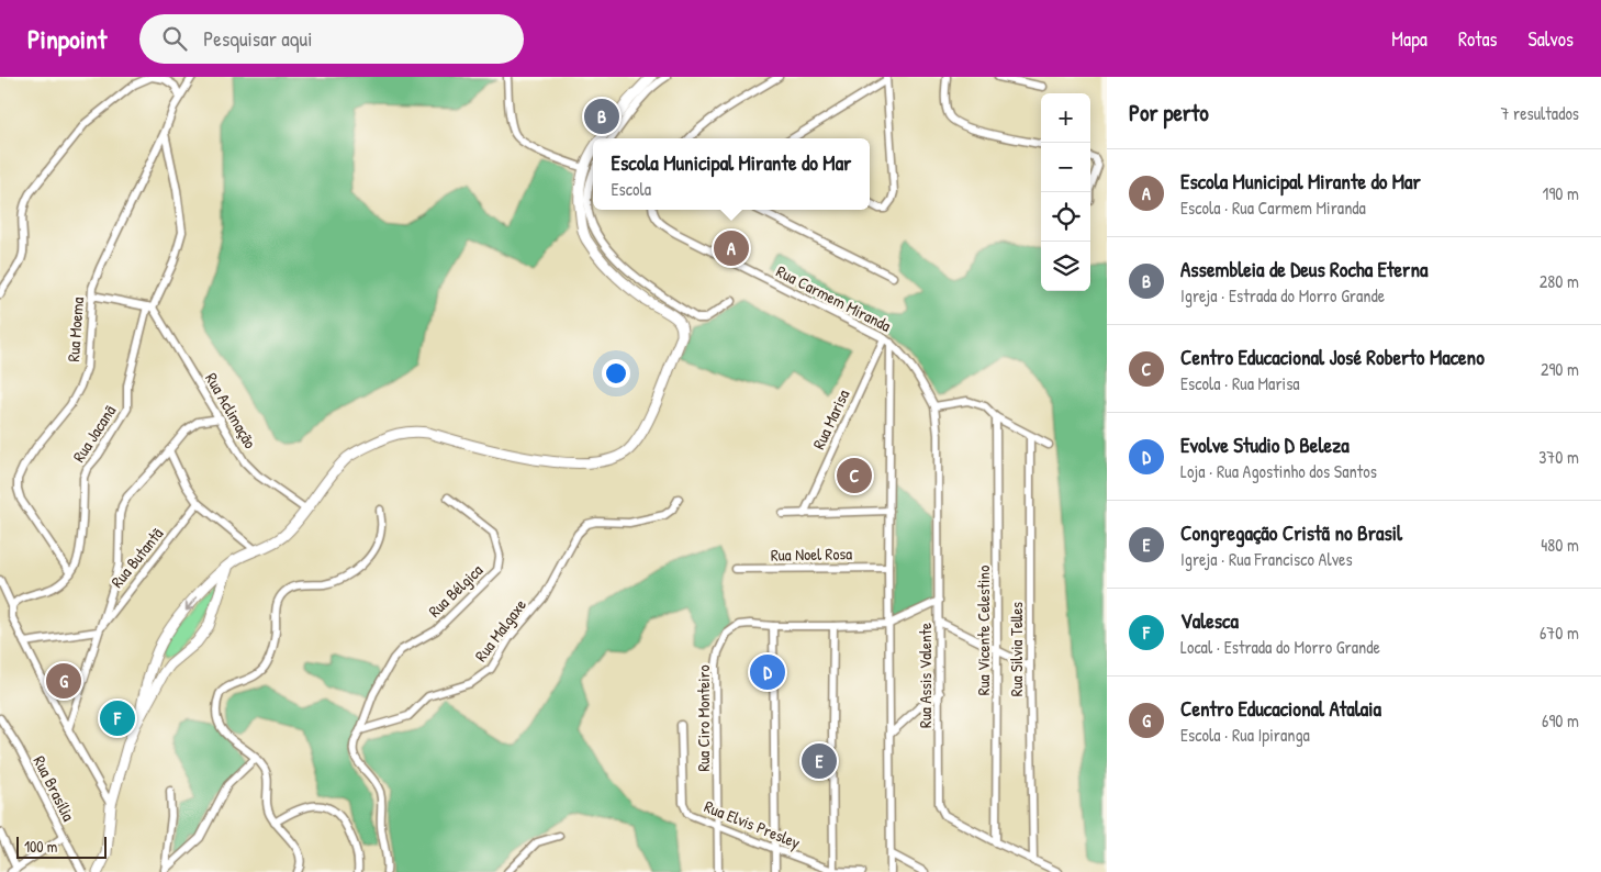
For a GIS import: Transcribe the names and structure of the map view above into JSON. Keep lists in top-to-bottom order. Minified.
{"streets":{"street":["Rua Carmem Miranda","Rua Moema","Rua Aclimação","Rua Marisa","Rua Jacanã","Rua Noel Rosa","Rua Butantã","Rua Bélgica","Rua Malgaxe","Rua Vicente Celestino","Rua Silvia Telles","Rua Assis Valente","Rua Ciro Monteiro","Rua Brasília","Rua Elvis Presley"]},"crossings":[["Rua Carmem Miranda","Rua Marisa"],["Rua Carmem Miranda","Rua Assis Valente"],["Rua Moema","Rua Jacanã"],["Rua Aclimação","Rua Jacanã"],["Rua Bélgica","Rua Malgaxe"],["Rua Vicente Celestino","Rua Assis Valente"],["Rua Silvia Telles","Rua Assis Valente"],["Rua Ciro Monteiro","Rua Elvis Presley"]],"scale_bar":"100 m","page":{"header":"Pinpoint","search":"Pesquisar aqui","nav":["Mapa","Rotas","Salvos"],"heading":["Por perto","7 resultados"],"map_buttons":["+","−"],"pins":["B","A","C","D","G","F","E"],"popup":["Escola Municipal Mirante do Mar","Escola"],"list":[{"mark":"A","name":"Escola Municipal Mirante do Mar","note":"Escola · Rua Carmem Miranda","value":"190 m"},{"mark":"B","name":"Assembleia de Deus Rocha Eterna","note":"Igreja · Estrada do Morro Grande","value":"280 m"},{"mark":"C","name":"Centro Educacional José Roberto Maceno","note":"Escola · Rua Marisa","value":"290 m"},{"mark":"D","name":"Evolve Studio D Beleza","note":"Loja · Rua Agostinho dos Santos","value":"370 m"},{"mark":"E","name":"Congregação Cristã no Brasil","note":"Igreja · Rua Francisco Alves","value":"480 m"},{"mark":"F","name":"Valesca","note":"Local · Estrada do Morro Grande","value":"670 m"},{"mark":"G","name":"Centro Educacional Atalaia","note":"Escola · Rua Ipiranga","value":"690 m"}],"scale":"100 m"}}
